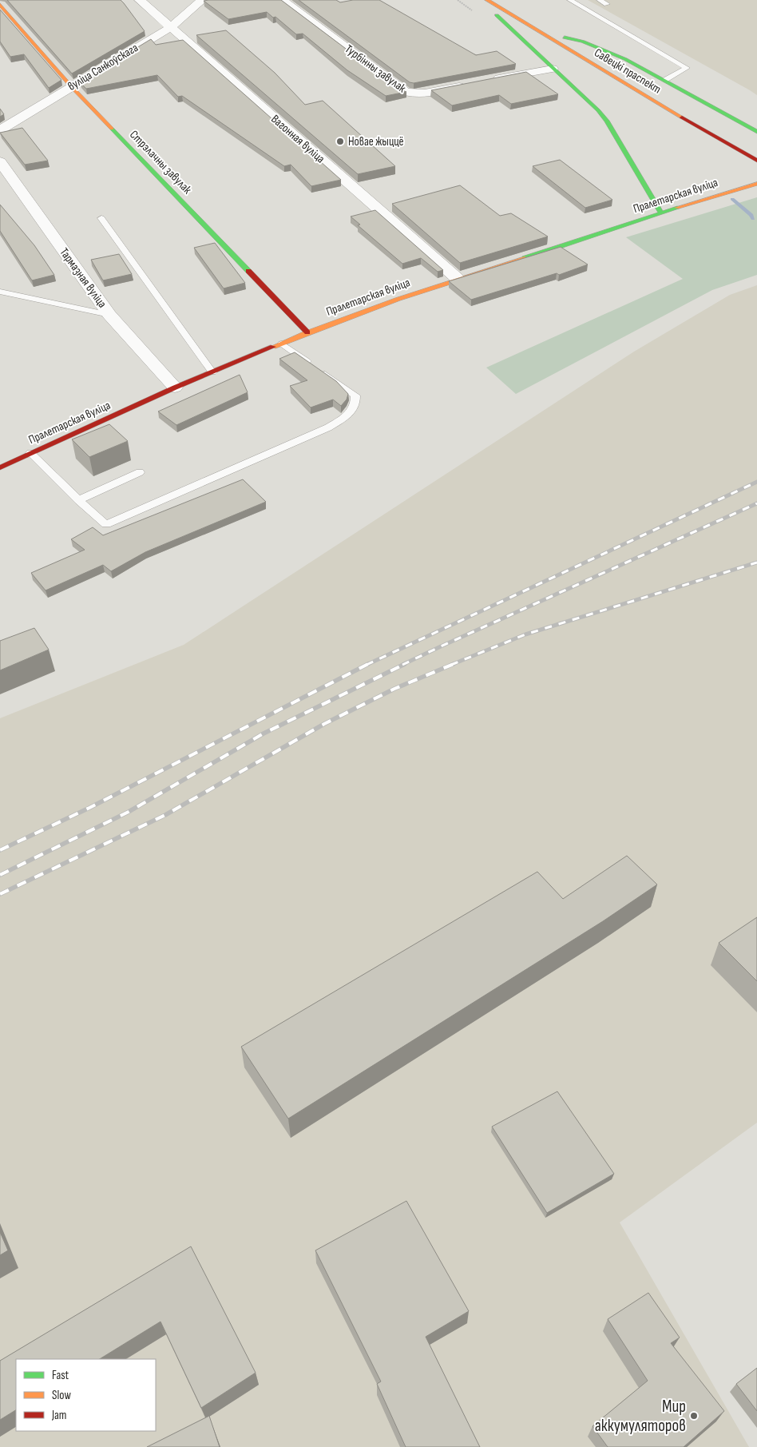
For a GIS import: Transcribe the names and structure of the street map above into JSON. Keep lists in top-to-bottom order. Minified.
{"streets":{"main road":["Савецкі праспект","Стрэлачны завулак","Пралетарская вуліца"],"street":["вуліца Санкоўскага","Турбінны завулак","Вагонная вуліца","Тармазная вуліца"]},"crossings":[["вуліца Санкоўскага","Вагонная вуліца"],["вуліца Санкоўскага","Стрэлачны завулак"],["Вагонная вуліца","Пралетарская вуліца"],["Стрэлачны завулак","Пралетарская вуліца"],["Пралетарская вуліца","Тармазная вуліца"]],"places":["Новае жыццё","Мир аккумуляторов"],"legend":["Fast","Slow","Jam"]}
